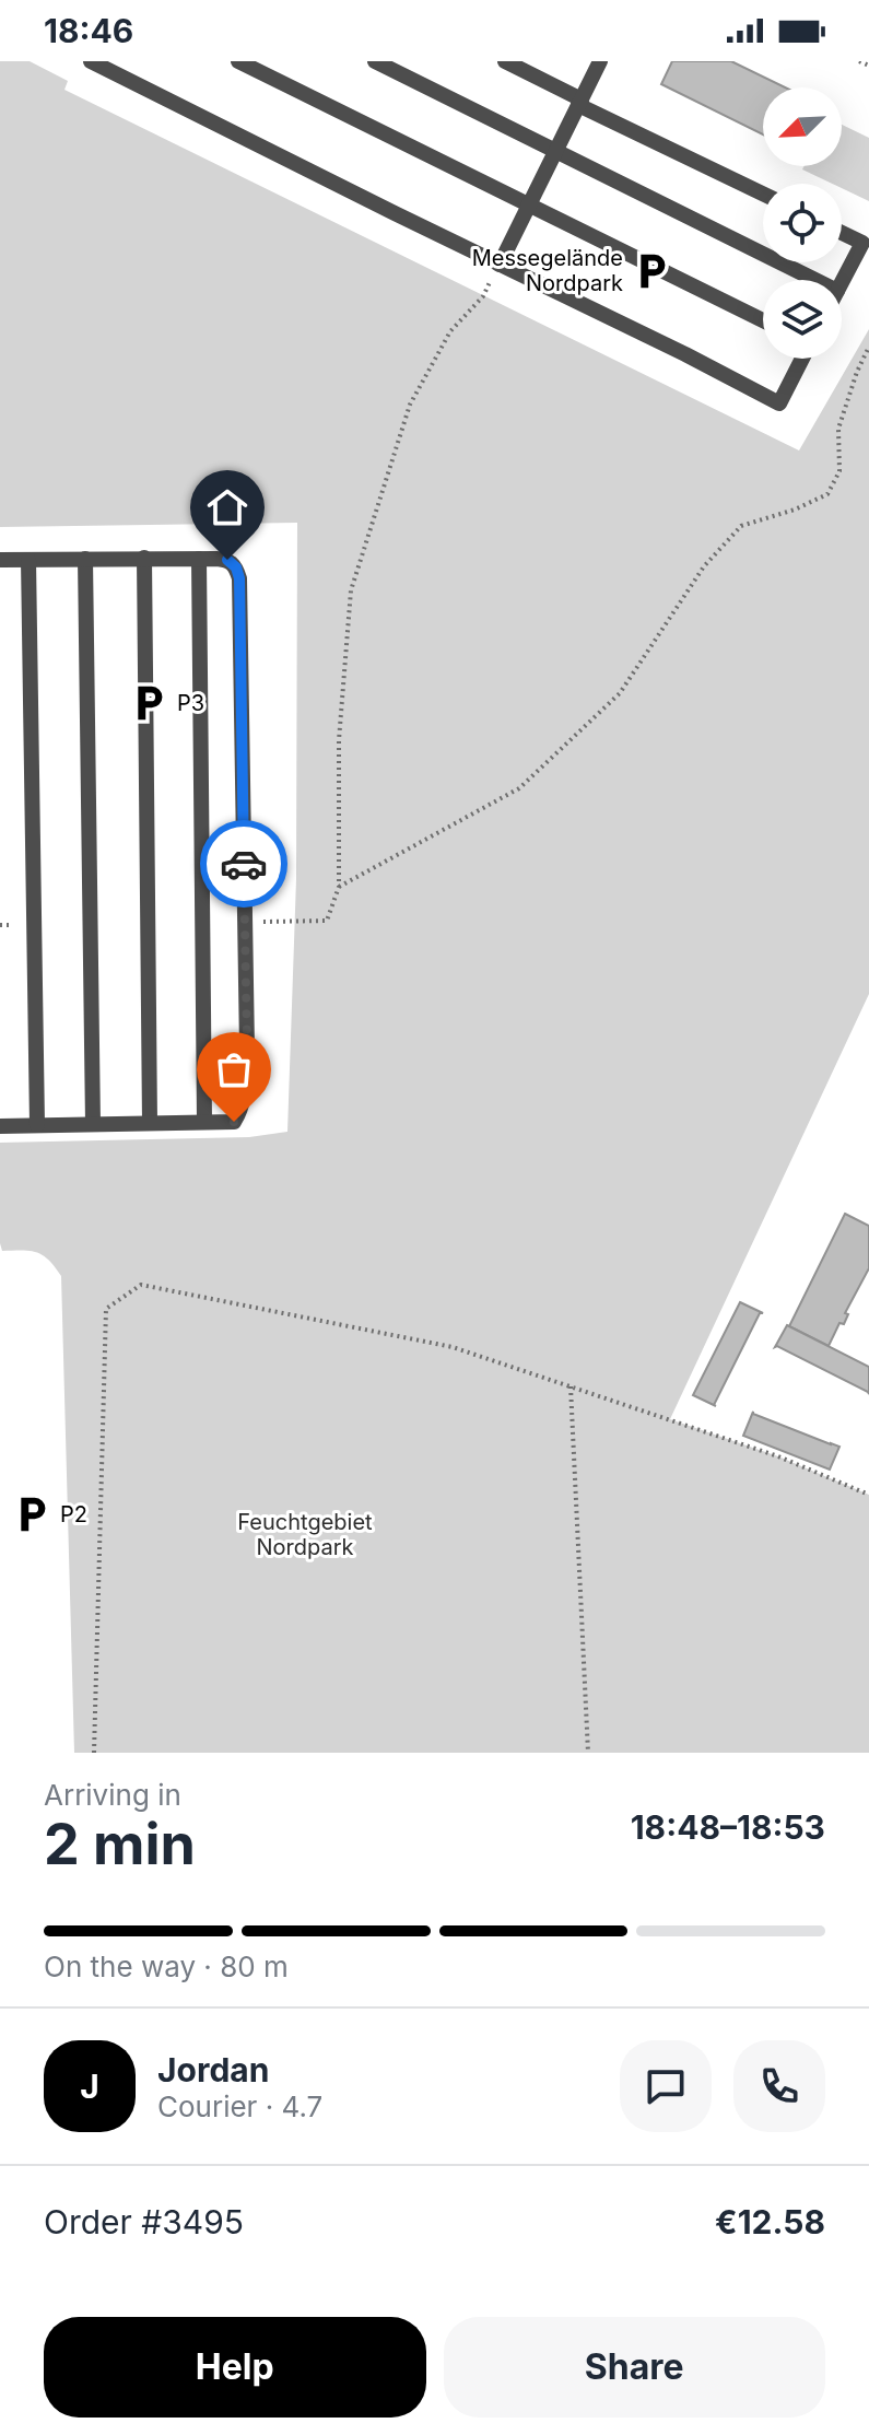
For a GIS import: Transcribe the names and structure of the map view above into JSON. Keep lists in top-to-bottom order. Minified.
{"parks":["Feuchtgebiet Nordpark"],"places":{"parking":["Messegelände Nordpark","P3","P2"]},"north":"bottom left","page":{"status":"18:46","heading":["2 min","Arriving in","18:48–18:53"],"panel":["Jordan","Courier · 4.7","Order #3495","€12.58"],"bar":"On the way · 80 m","round":"J","buttons":["Help","Share"]}}
